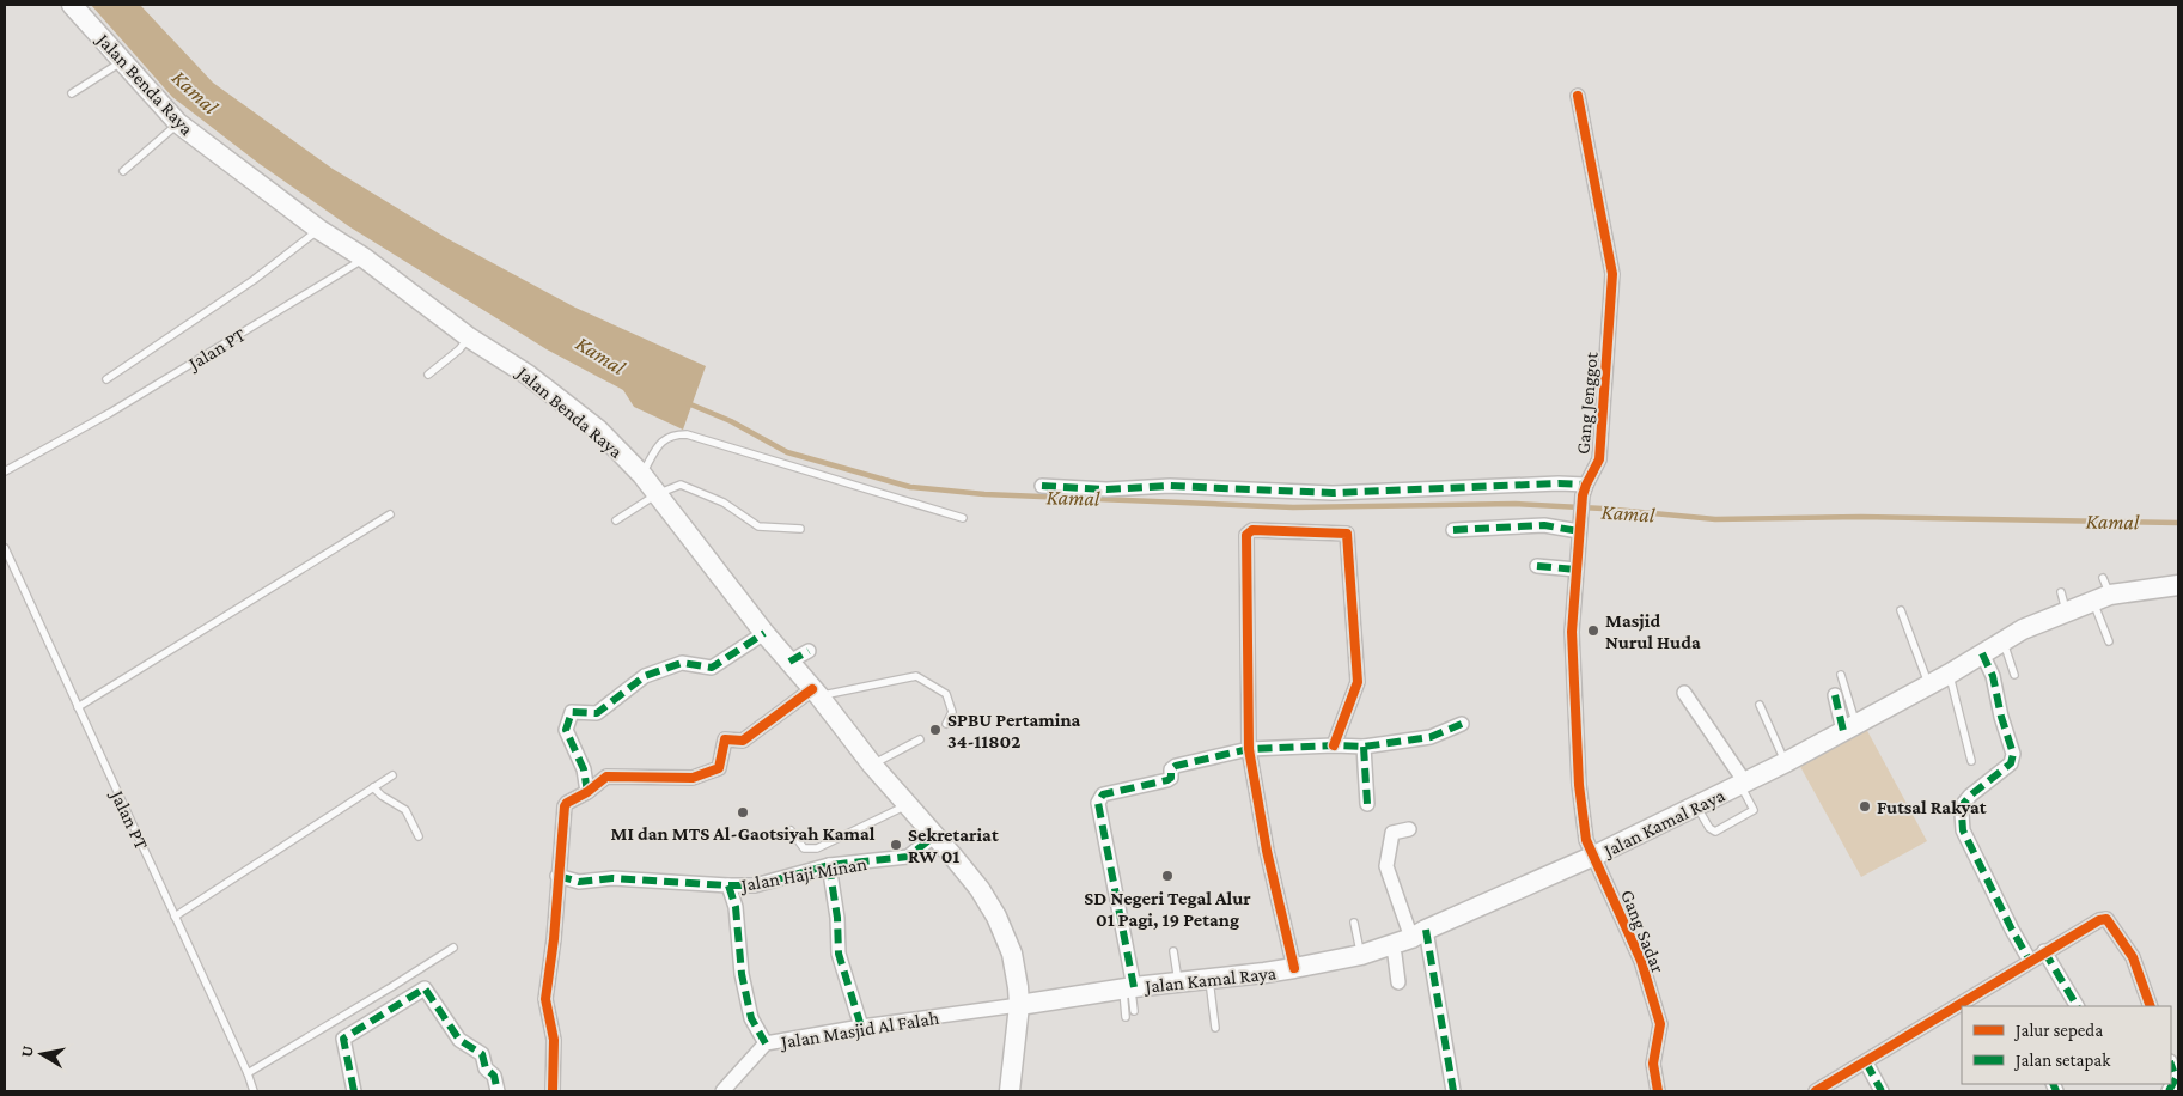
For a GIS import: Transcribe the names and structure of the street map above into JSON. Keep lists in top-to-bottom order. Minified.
{"streets":{"main road":["Jalan Benda Raya","Jalan Kamal Raya"],"street":["Gang Jenggot","Jalan Haji Minan","Gang Sadar","Jalan Masjid Al Falah"],"lane":["Jalan PT"]},"crossings":[["Jalan Benda Raya","Jalan PT"],["Jalan Benda Raya","Jalan Kamal Raya"],["Jalan Benda Raya","Jalan Haji Minan"],["Jalan Benda Raya","Jalan Masjid Al Falah"],["Gang Jenggot","Jalan Kamal Raya"],["Gang Jenggot","Gang Sadar"],["Jalan Kamal Raya","Gang Sadar"],["Jalan Kamal Raya","Jalan Masjid Al Falah"]],"water":["Kamal"],"places":["Masjid Nurul Huda","SPBU Pertamina 34-11802","Futsal Rakyat","MI dan MTS Al-Gaotsiyah Kamal","Sekretariat RW 01","SD Negeri Tegal Alur 01 Pagi, 19 Petang"],"legend":["Jalur sepeda","Jalan setapak"],"north":"left"}
